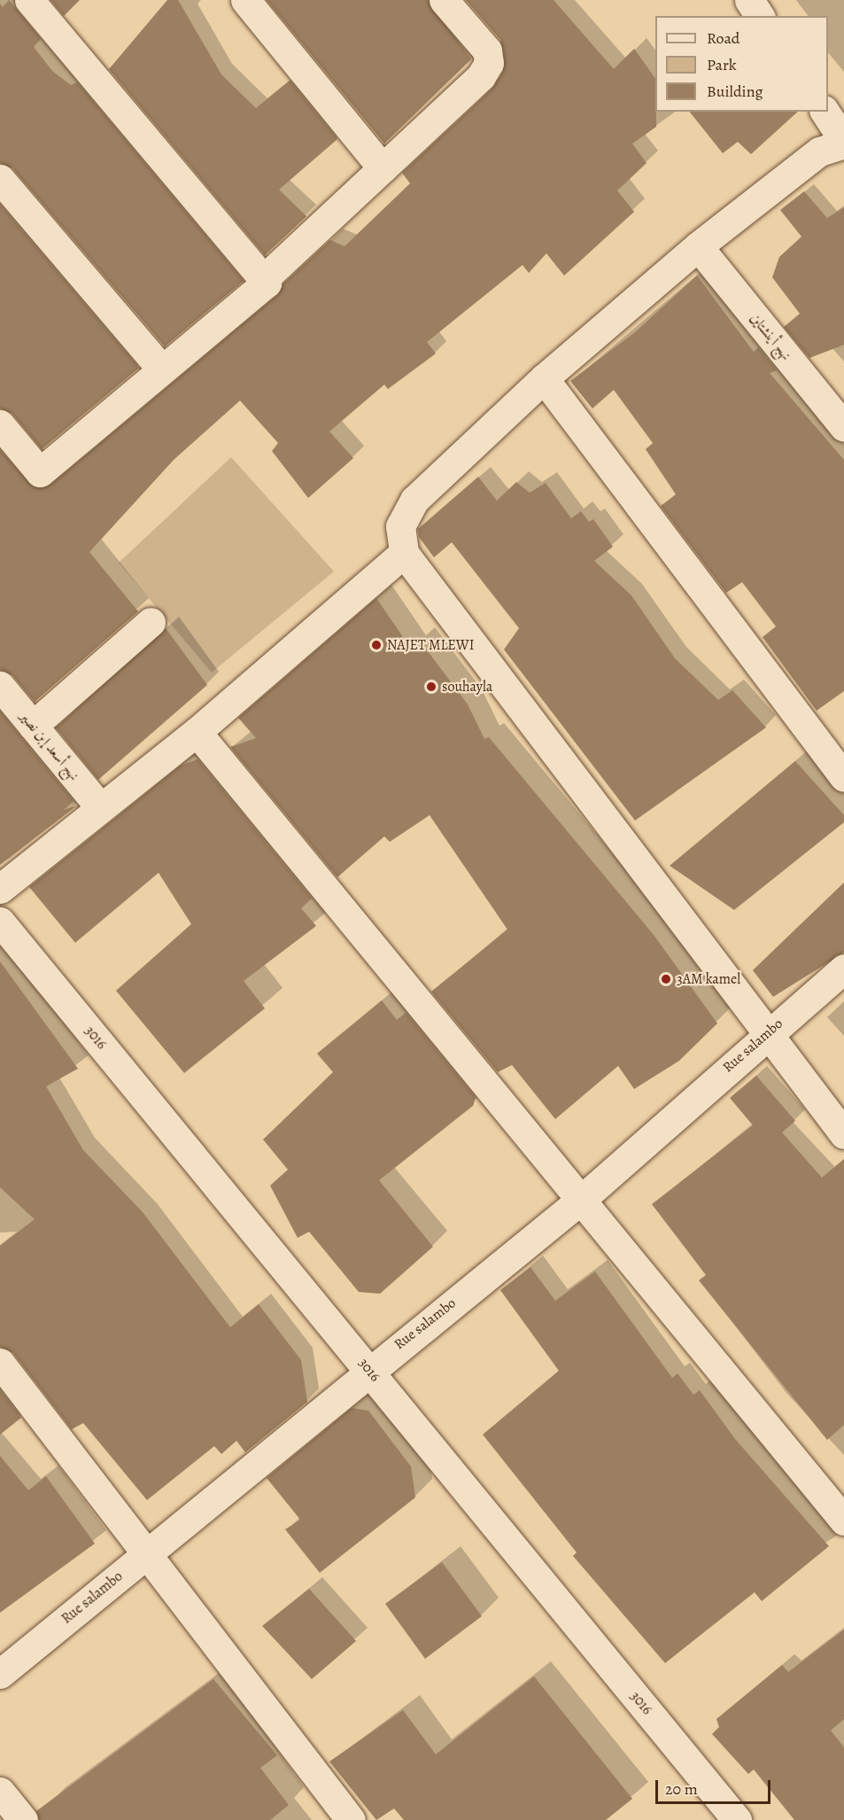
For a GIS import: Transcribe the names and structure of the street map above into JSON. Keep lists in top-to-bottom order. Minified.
{"streets":{"street":["نهج أينشتاين","نهج أسعد إبن نصير","3016","Rue salambo"]},"crossings":[["3016","Rue salambo"]],"places":["NAJET MLEWI","souhayla","3AM kamel"],"legend":["Road","Park","Building"],"scale_bar":"20 m"}
